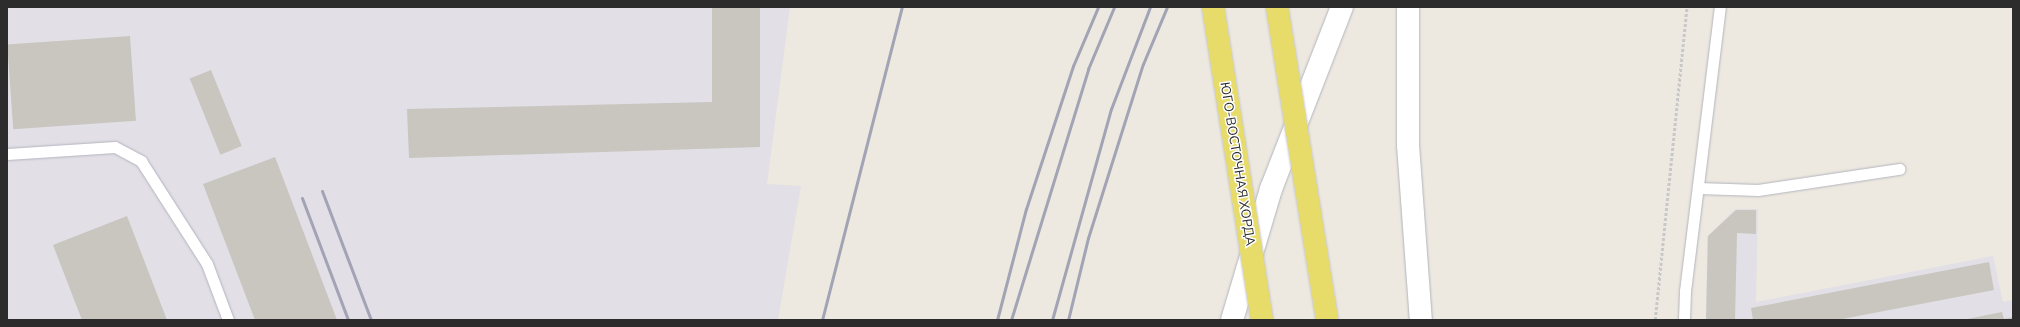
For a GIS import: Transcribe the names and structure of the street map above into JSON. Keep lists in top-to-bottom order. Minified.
{"streets":{"main road":["ЮГО-ВОСТОЧНАЯ ХОРДА"]}}
